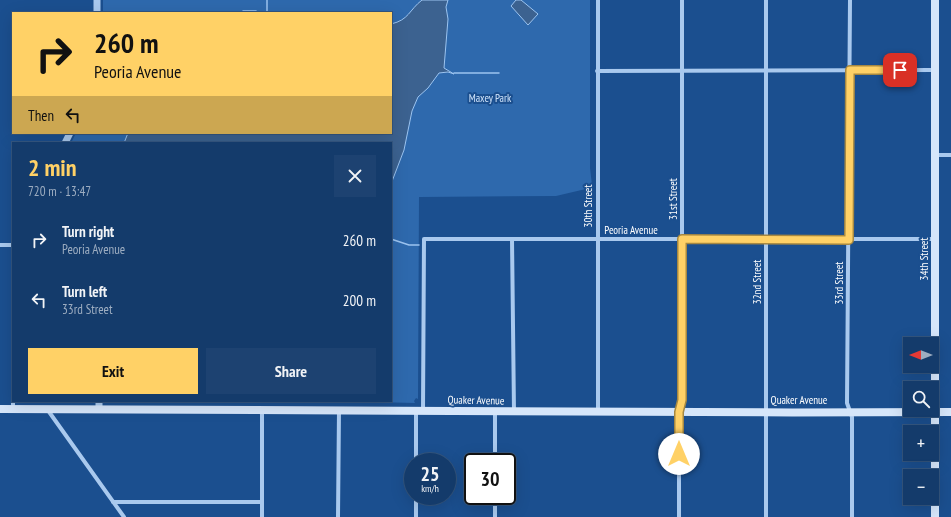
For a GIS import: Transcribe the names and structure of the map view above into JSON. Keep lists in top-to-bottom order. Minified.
{"streets":{"main road":["34th Street","Quaker Avenue"],"street":["31st Street","30th Street","Peoria Avenue","32nd Street","33rd Street"]},"crossings":[["31st Street","Peoria Avenue"],["31st Street","Quaker Avenue"],["30th Street","Peoria Avenue"],["30th Street","Quaker Avenue"],["Peoria Avenue","34th Street"],["Peoria Avenue","32nd Street"],["Peoria Avenue","33rd Street"],["Peoria Avenue","Quaker Avenue"],["32nd Street","Quaker Avenue"],["33rd Street","Quaker Avenue"]],"parks":["Maxey Park"],"north":"left","page":{"turn":["260 m","Peoria Avenue"],"then":"Then","heading":["2 min","720 m · 13:47"],"list":[{"name":"Turn right","note":"Peoria Avenue","value":"260 m"},{"name":"Turn left","note":"33rd Street","value":"200 m"}],"map_buttons":["+","−"],"buttons":["Exit","Share"],"speed":"25 km/h","limit":"30"}}
